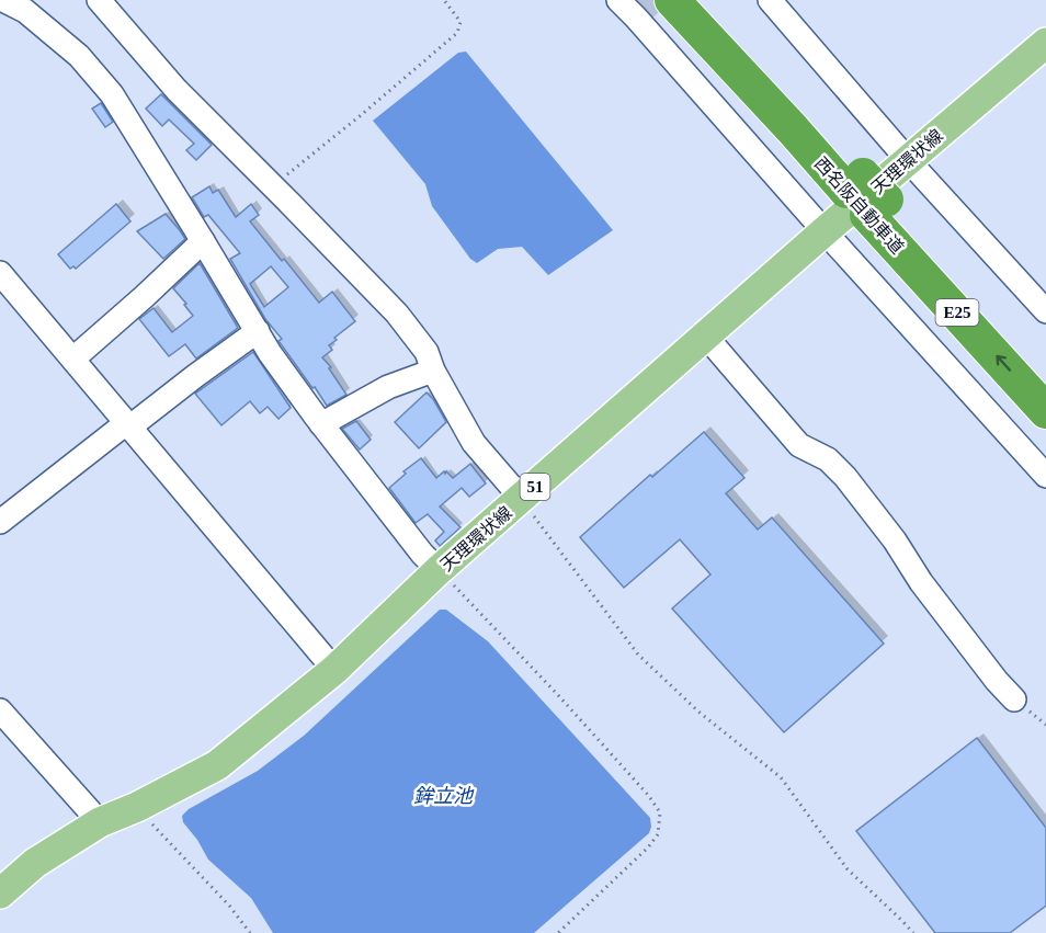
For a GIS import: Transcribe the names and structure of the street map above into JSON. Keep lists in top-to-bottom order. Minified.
{"streets":{"highway":["西名阪自動車道","E25"],"main road":["天理環状線","51"]},"water":["鉾立池"]}
